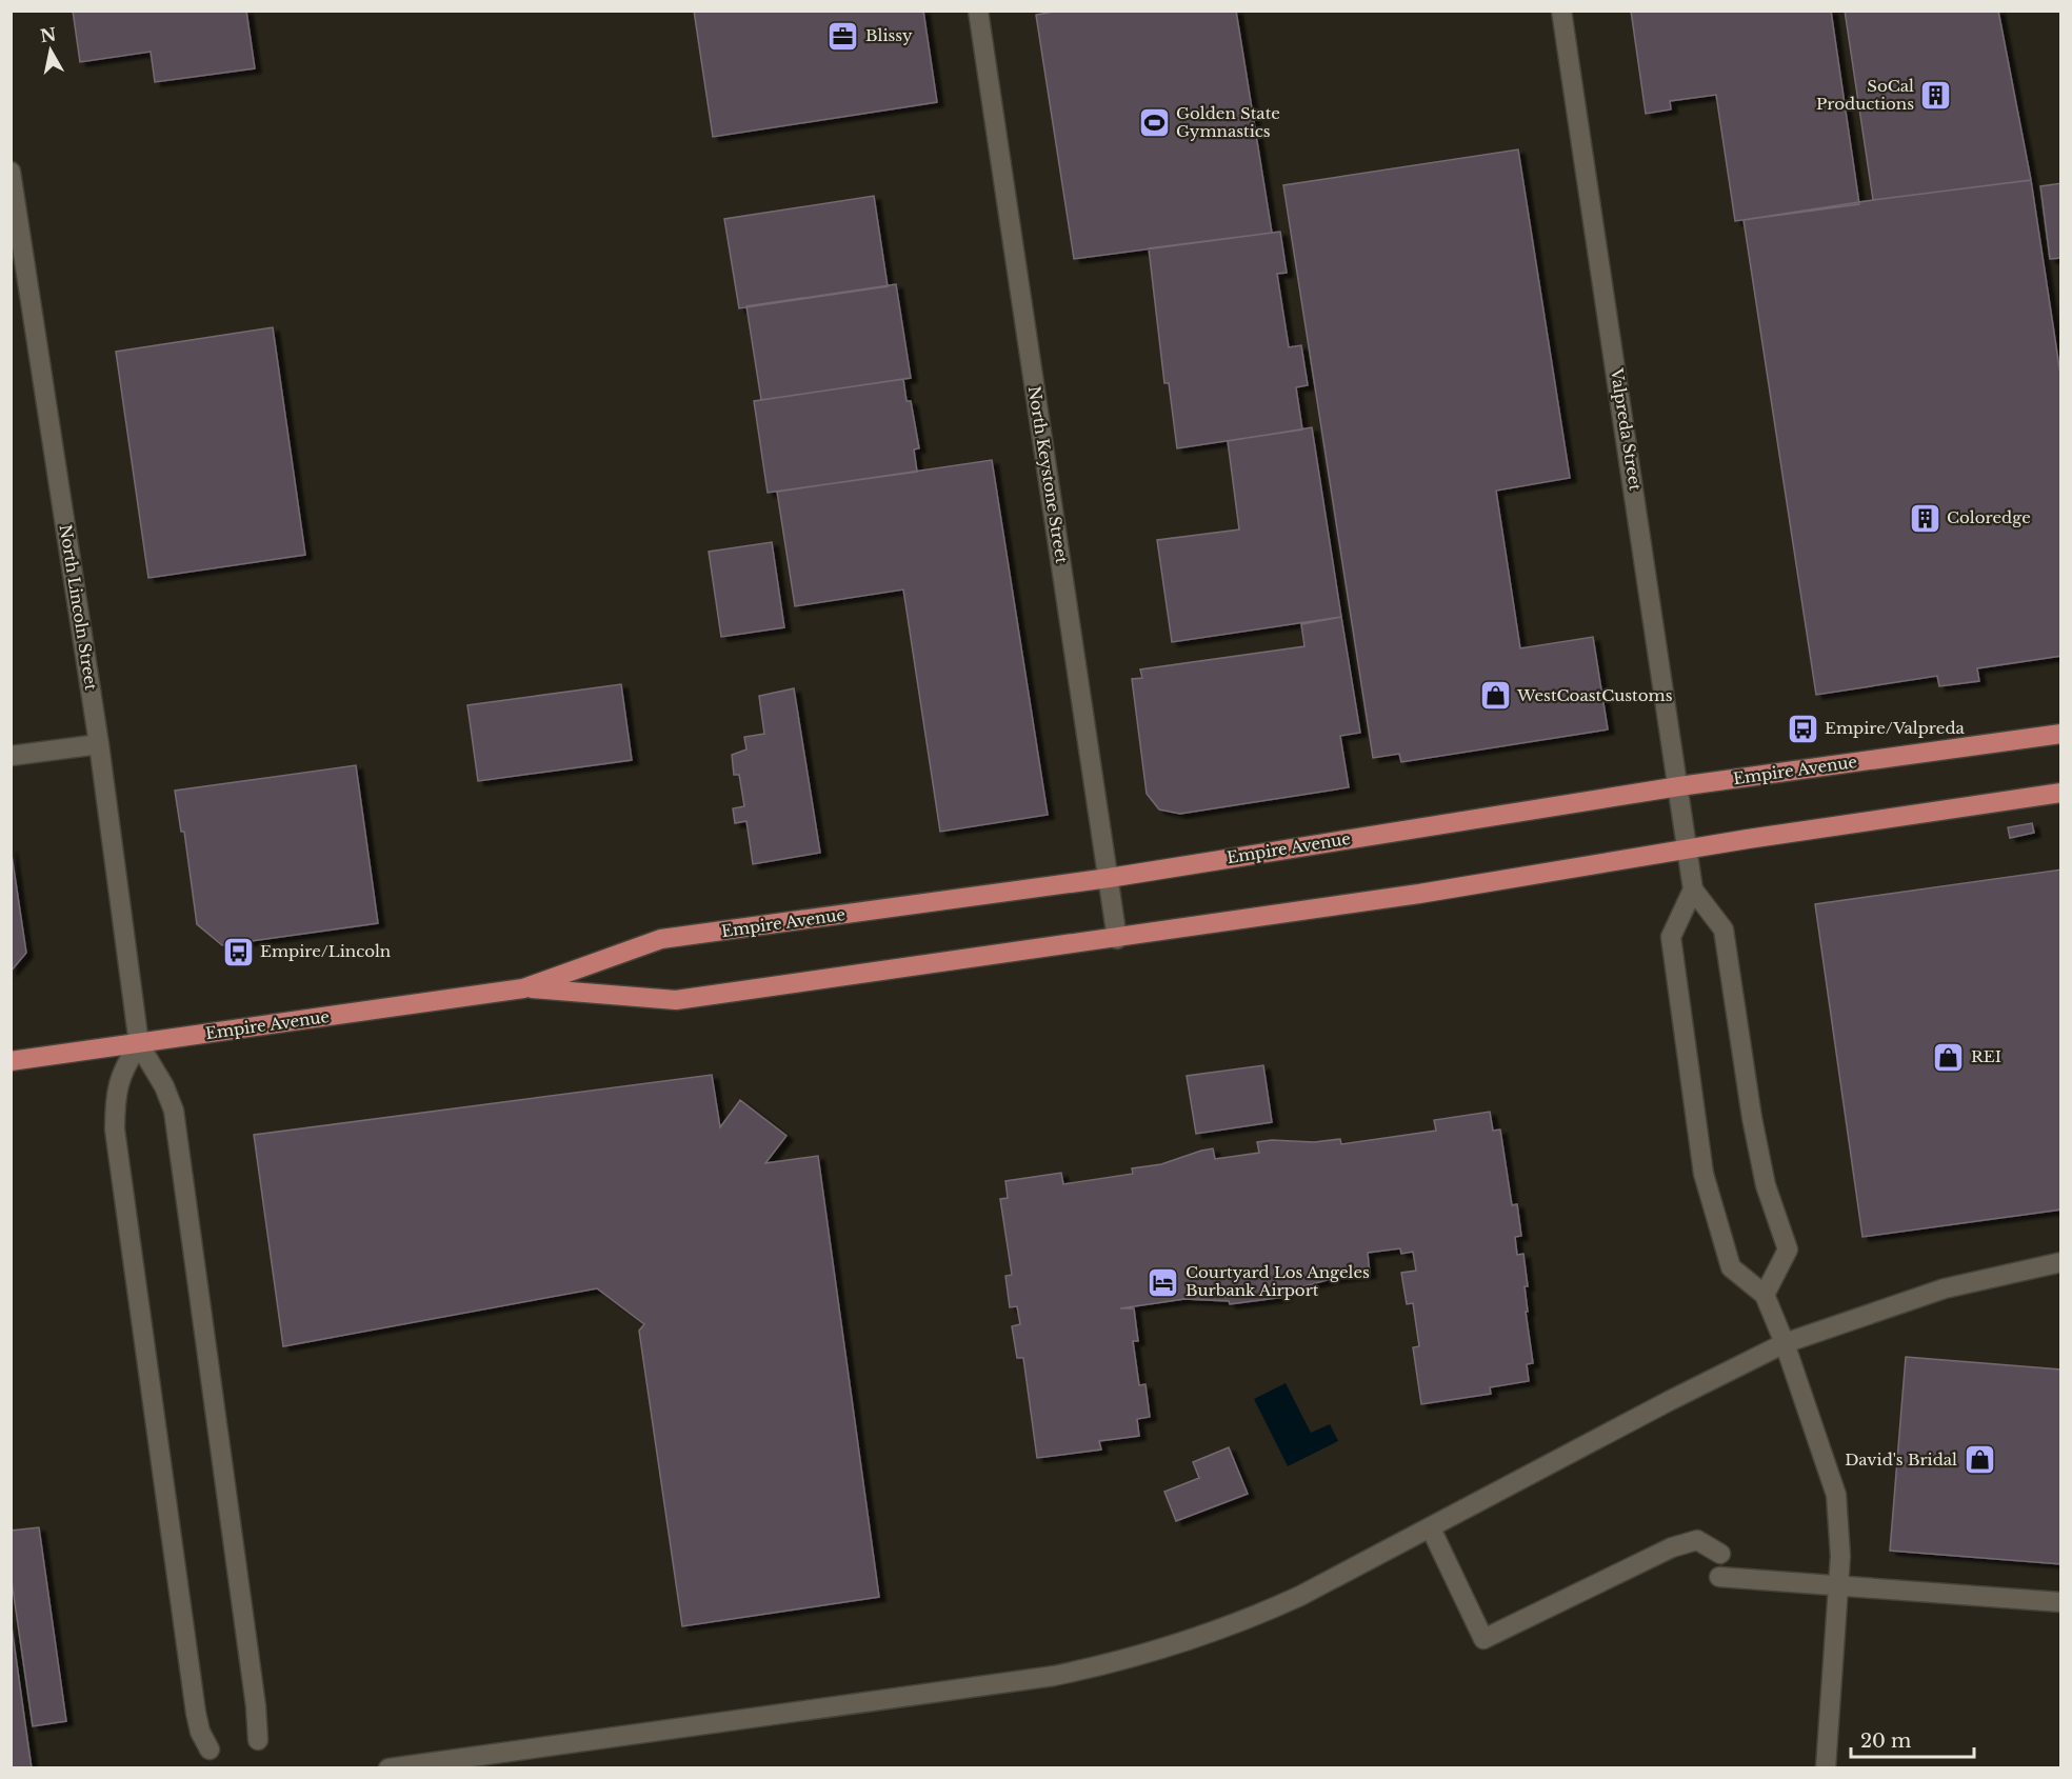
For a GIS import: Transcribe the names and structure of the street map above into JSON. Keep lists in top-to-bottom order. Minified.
{"streets":{"main road":["Empire Avenue"],"street":["Valpreda Street","North Keystone Street","North Lincoln Street"]},"crossings":[["Valpreda Street","Empire Avenue"],["North Keystone Street","Empire Avenue"],["North Lincoln Street","Empire Avenue"]],"places":{"office":["Blissy"],"building":["SoCal Productions","Coloredge"],"sports":["Golden State Gymnastics"],"shop":["WestCoastCustoms","REI","David's Bridal"],"bus stop":["Empire/Valpreda","Empire/Lincoln"],"hotel":["Courtyard Los Angeles Burbank Airport"]},"scale_bar":"20 m","north":"top"}
